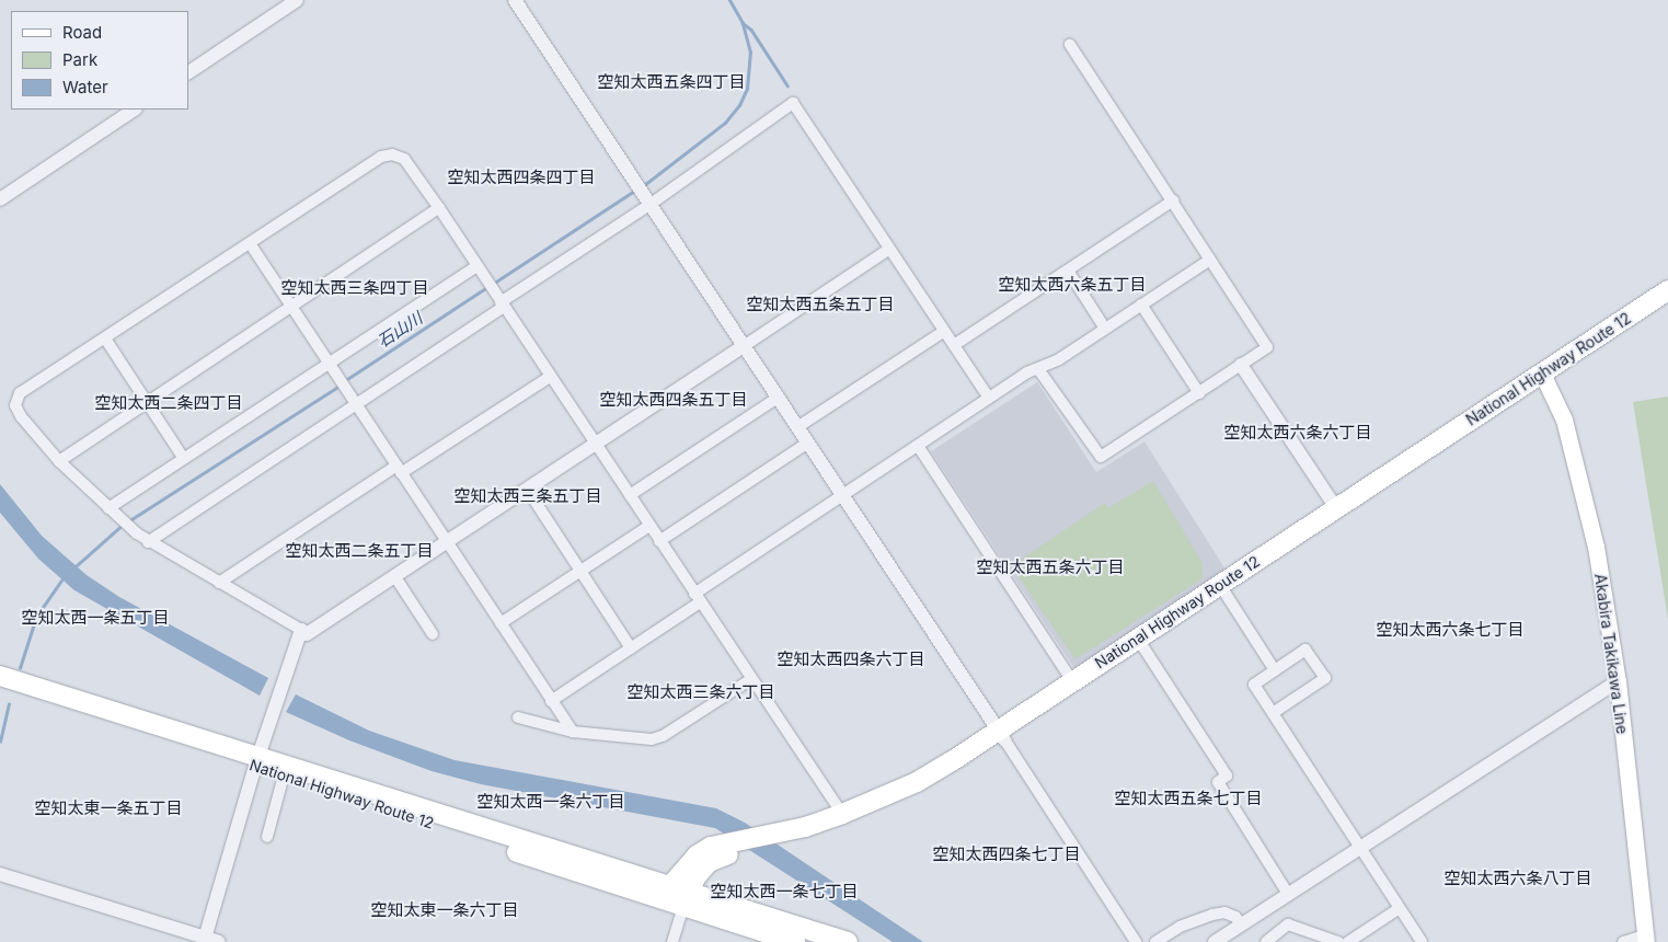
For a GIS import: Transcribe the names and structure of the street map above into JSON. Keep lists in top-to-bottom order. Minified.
{"streets":{"highway":["National Highway Route 12"],"main road":["Akabira Takikawa Line"]},"crossings":[["National Highway Route 12","Akabira Takikawa Line"]],"districts":["空知太西五条四丁目","空知太西四条四丁目","空知太西六条五丁目","空知太西三条四丁目","空知太西五条五丁目","空知太西四条五丁目","空知太西二条四丁目","空知太西六条六丁目","空知太西三条五丁目","空知太西二条五丁目","空知太西五条六丁目","空知太西一条五丁目","空知太西六条七丁目","空知太西四条六丁目","空知太西三条六丁目","空知太西五条七丁目","空知太西一条六丁目","空知太東一条五丁目","空知太西四条七丁目","空知太西六条八丁目","空知太西一条七丁目","空知太東一条六丁目"],"water":["石山川"],"legend":["Road","Park","Water"]}
